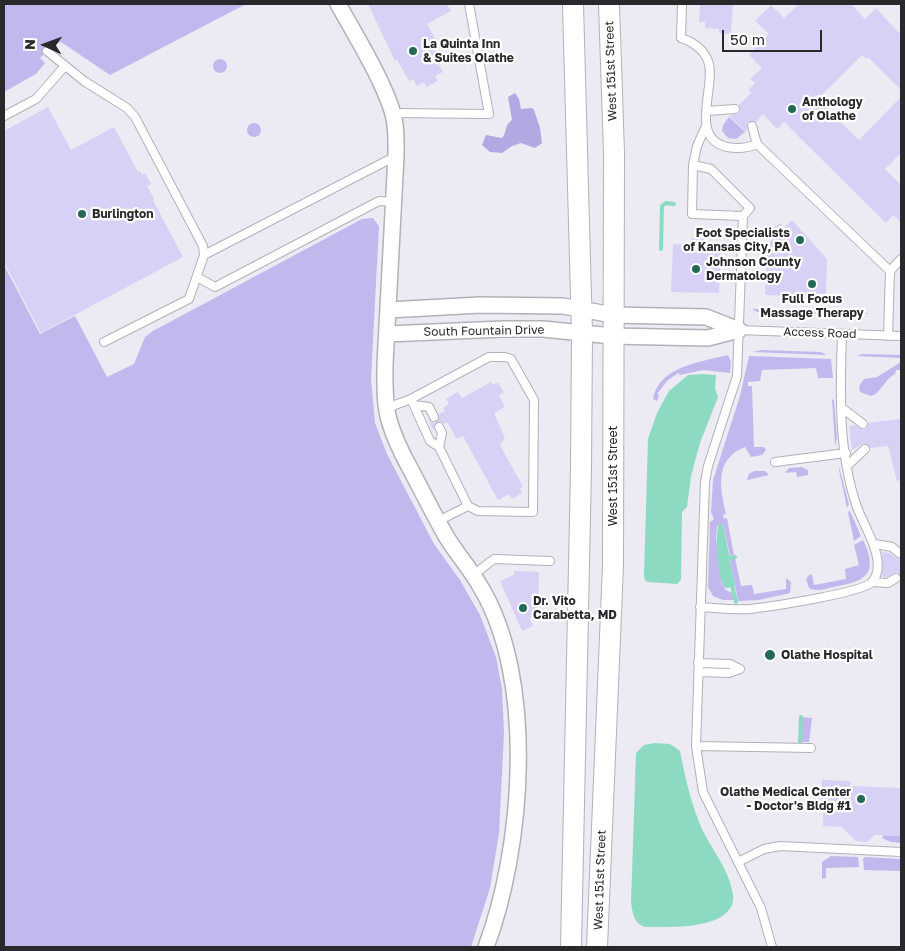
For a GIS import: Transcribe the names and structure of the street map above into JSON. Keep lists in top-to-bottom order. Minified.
{"streets":{"main road":["West 151st Street"],"street":["South Fountain Drive","Access Road"]},"crossings":[["West 151st Street","Access Road"],["South Fountain Drive","Access Road"]],"places":["La Quinta Inn & Suites Olathe","Anthology of Olathe","Burlington","Foot Specialists of Kansas City, PA","Johnson County Dermatology","Full Focus Massage Therapy","Dr. Vito Carabetta, MD","Olathe Hospital","Olathe Medical Center - Doctor's Bldg #1"],"scale_bar":"50 m","north":"left"}
